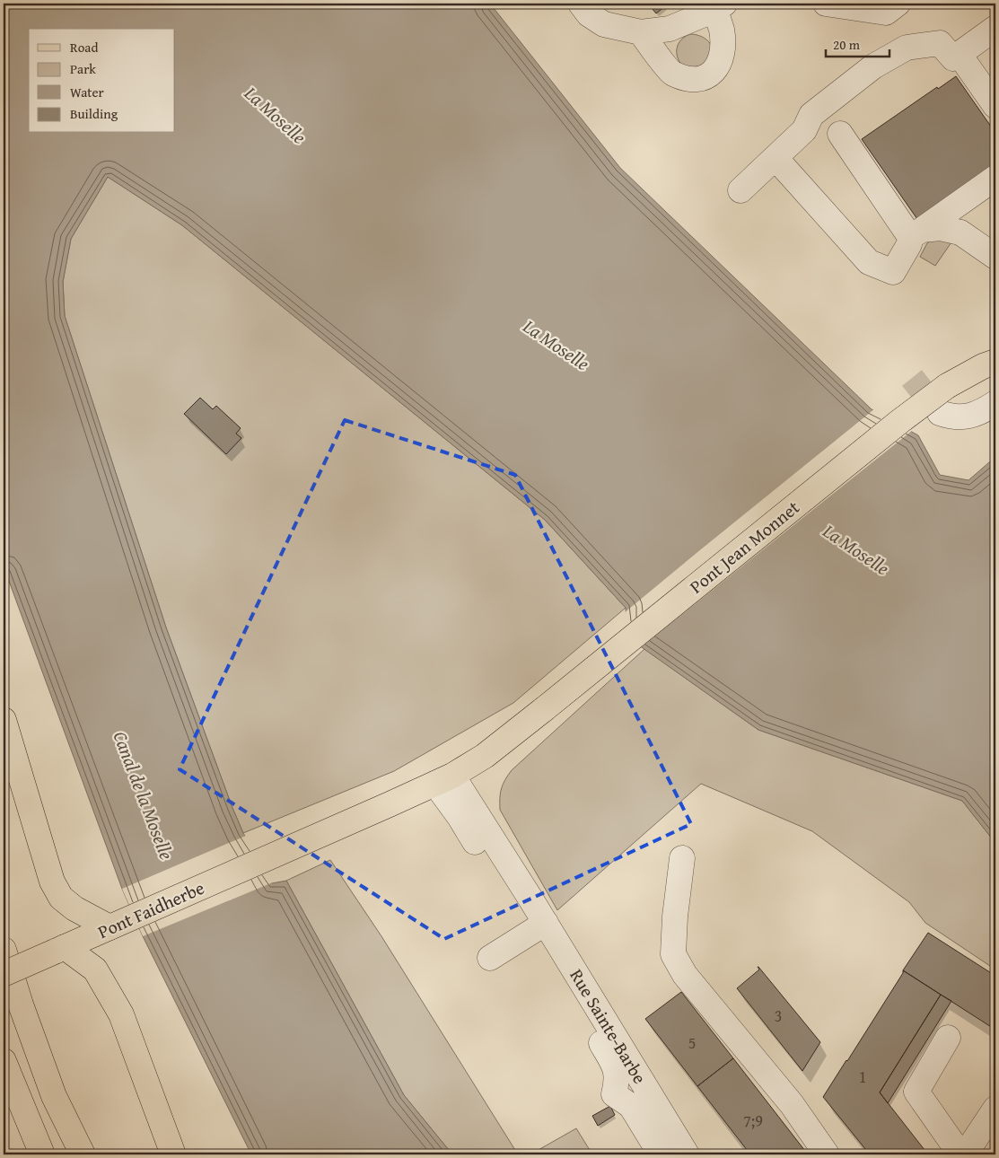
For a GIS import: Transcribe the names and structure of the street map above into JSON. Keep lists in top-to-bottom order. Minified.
{"streets":{"main road":["Pont Jean Monnet","Pont Faidherbe"],"street":["Rue Sainte-Barbe"]},"crossings":[["Pont Jean Monnet","Pont Faidherbe"],["Pont Jean Monnet","Rue Sainte-Barbe"],["Pont Faidherbe","Rue Sainte-Barbe"]],"water":["La Moselle","Canal de la Moselle"],"house_numbers":["3","5","1","7;9"],"legend":["Road","Park","Water","Building"],"scale_bar":"20 m"}
